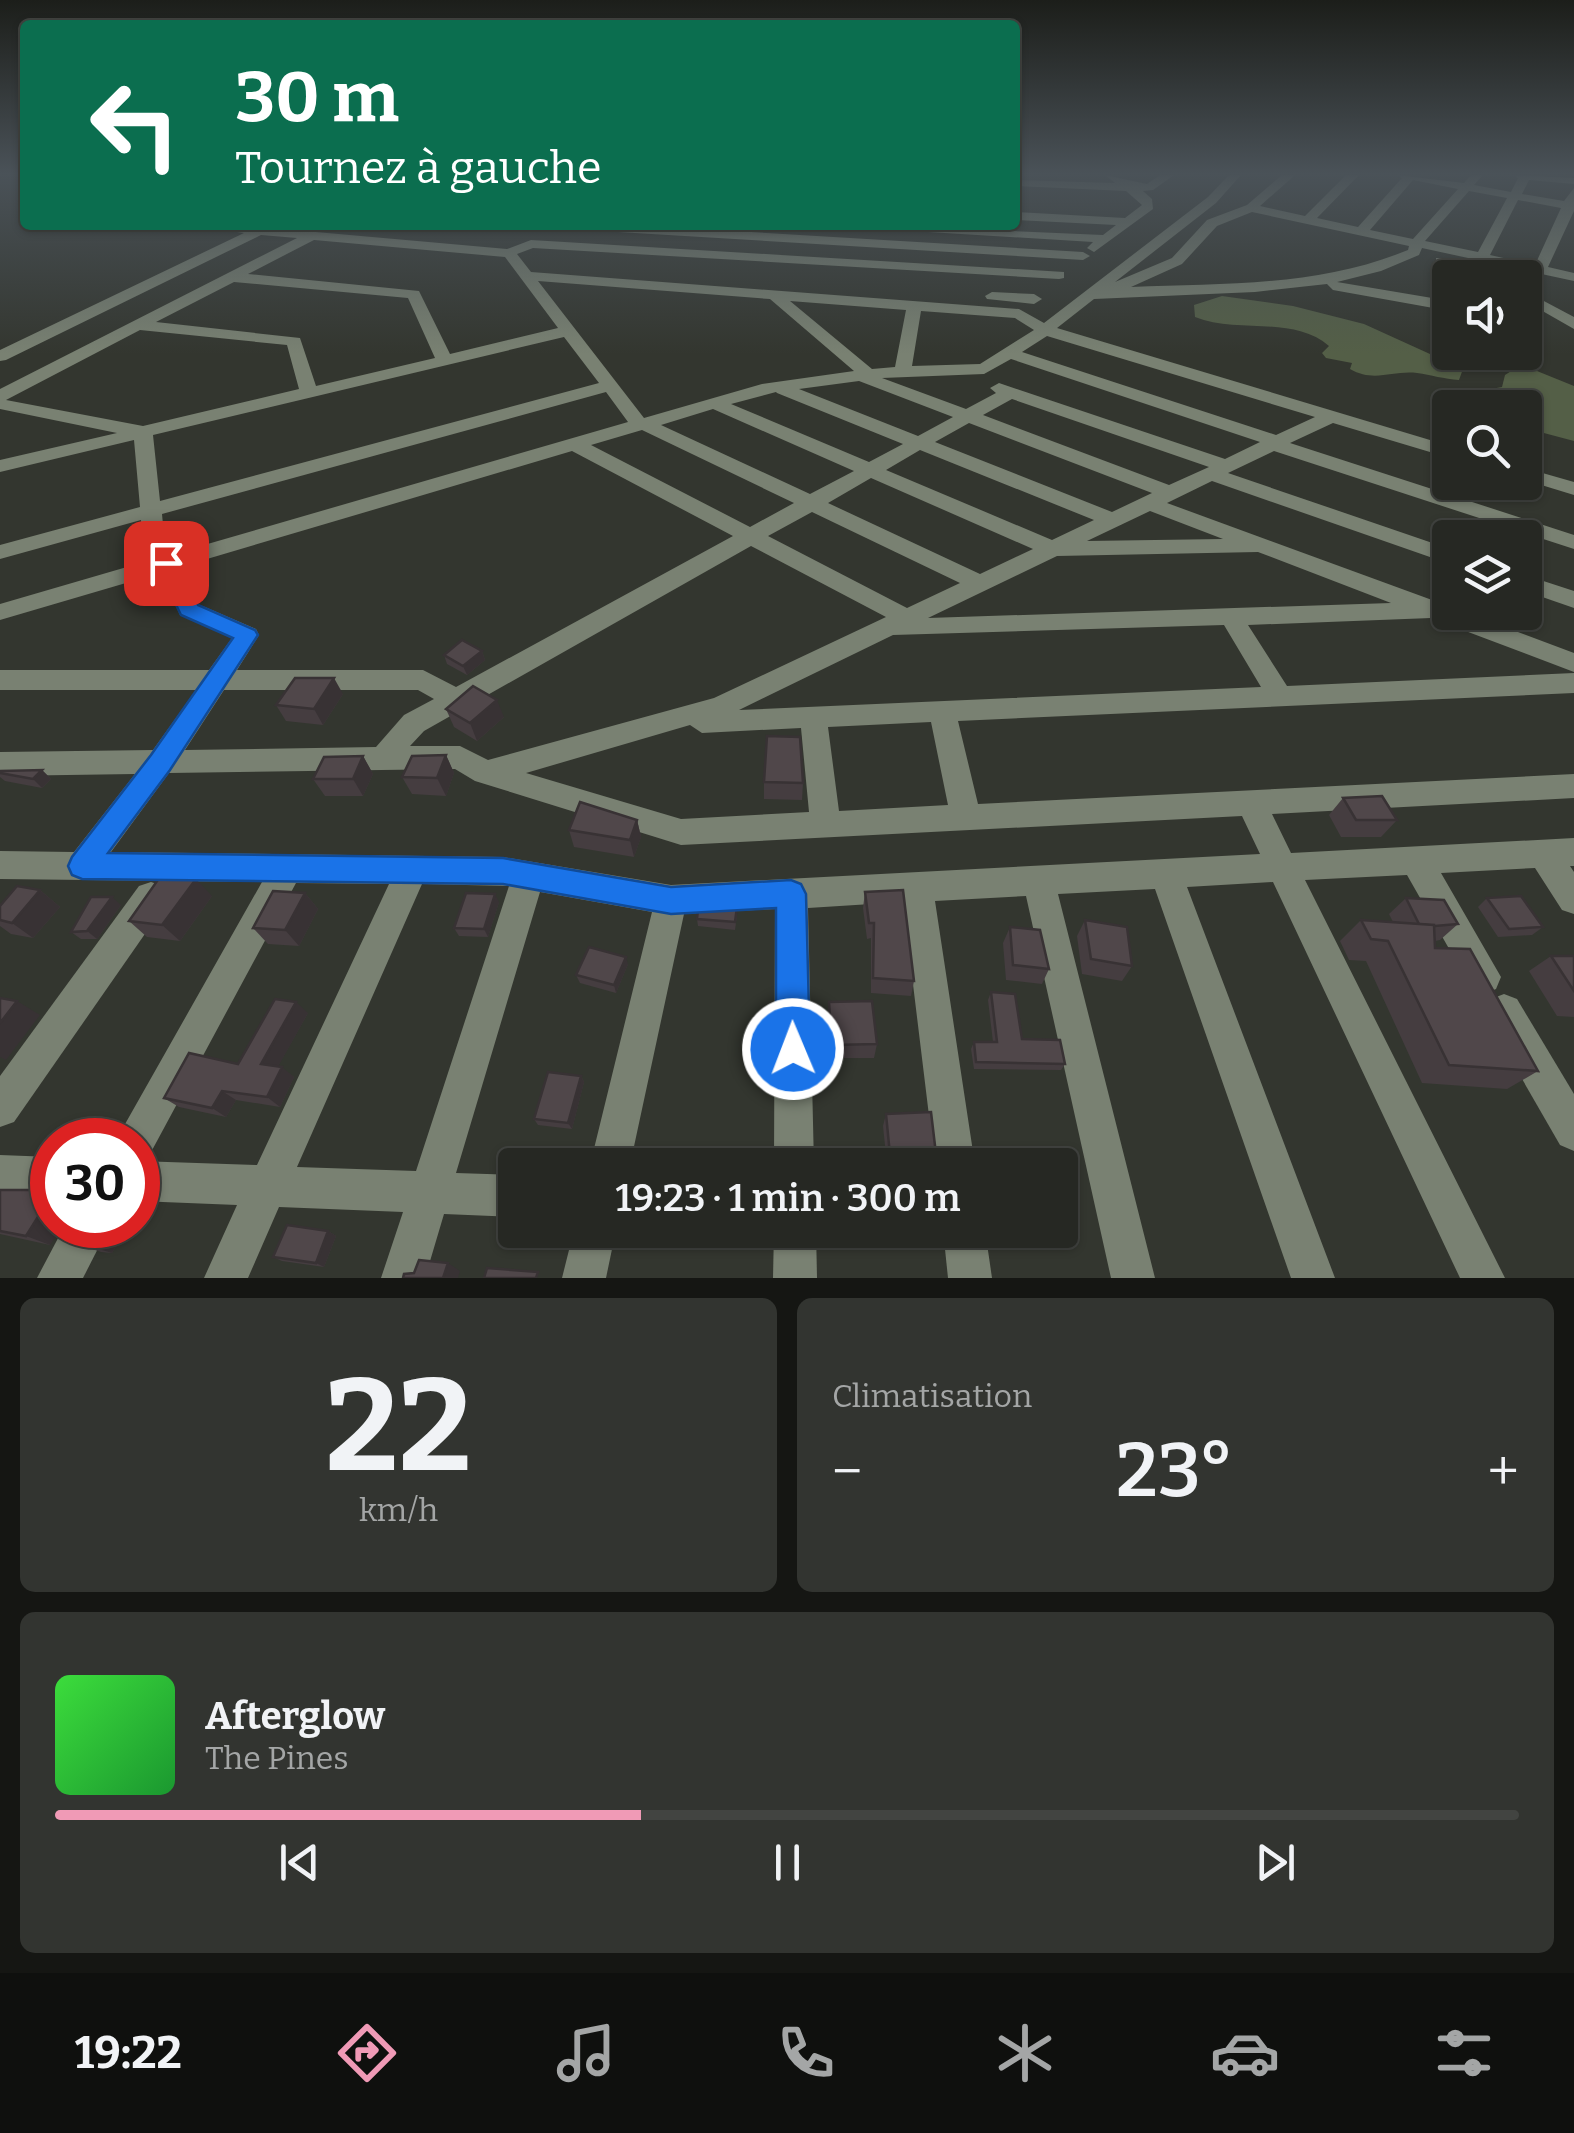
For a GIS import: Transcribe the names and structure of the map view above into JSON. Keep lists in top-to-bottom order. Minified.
{"page":{"turn":["30 m","Tournez à gauche"],"limit":"30","trip":"19:23 · 1 min · 300 m","tile":[["22","km/h"],"Climatisation"],"heat":["−","23°","+"],"song":["Afterglow","The Pines"],"tabs":"19:22"}}
